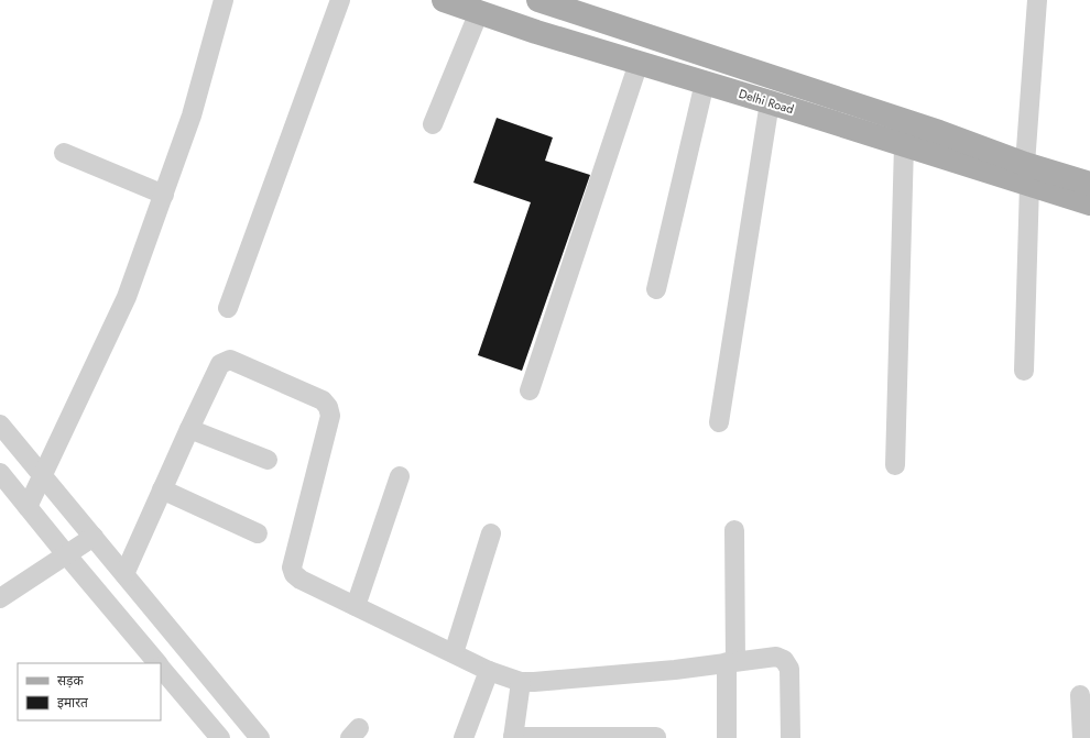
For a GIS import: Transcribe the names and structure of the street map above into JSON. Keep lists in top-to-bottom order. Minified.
{"streets":{"main road":["Delhi Road"]},"legend":["सड़क","इमारत"]}
